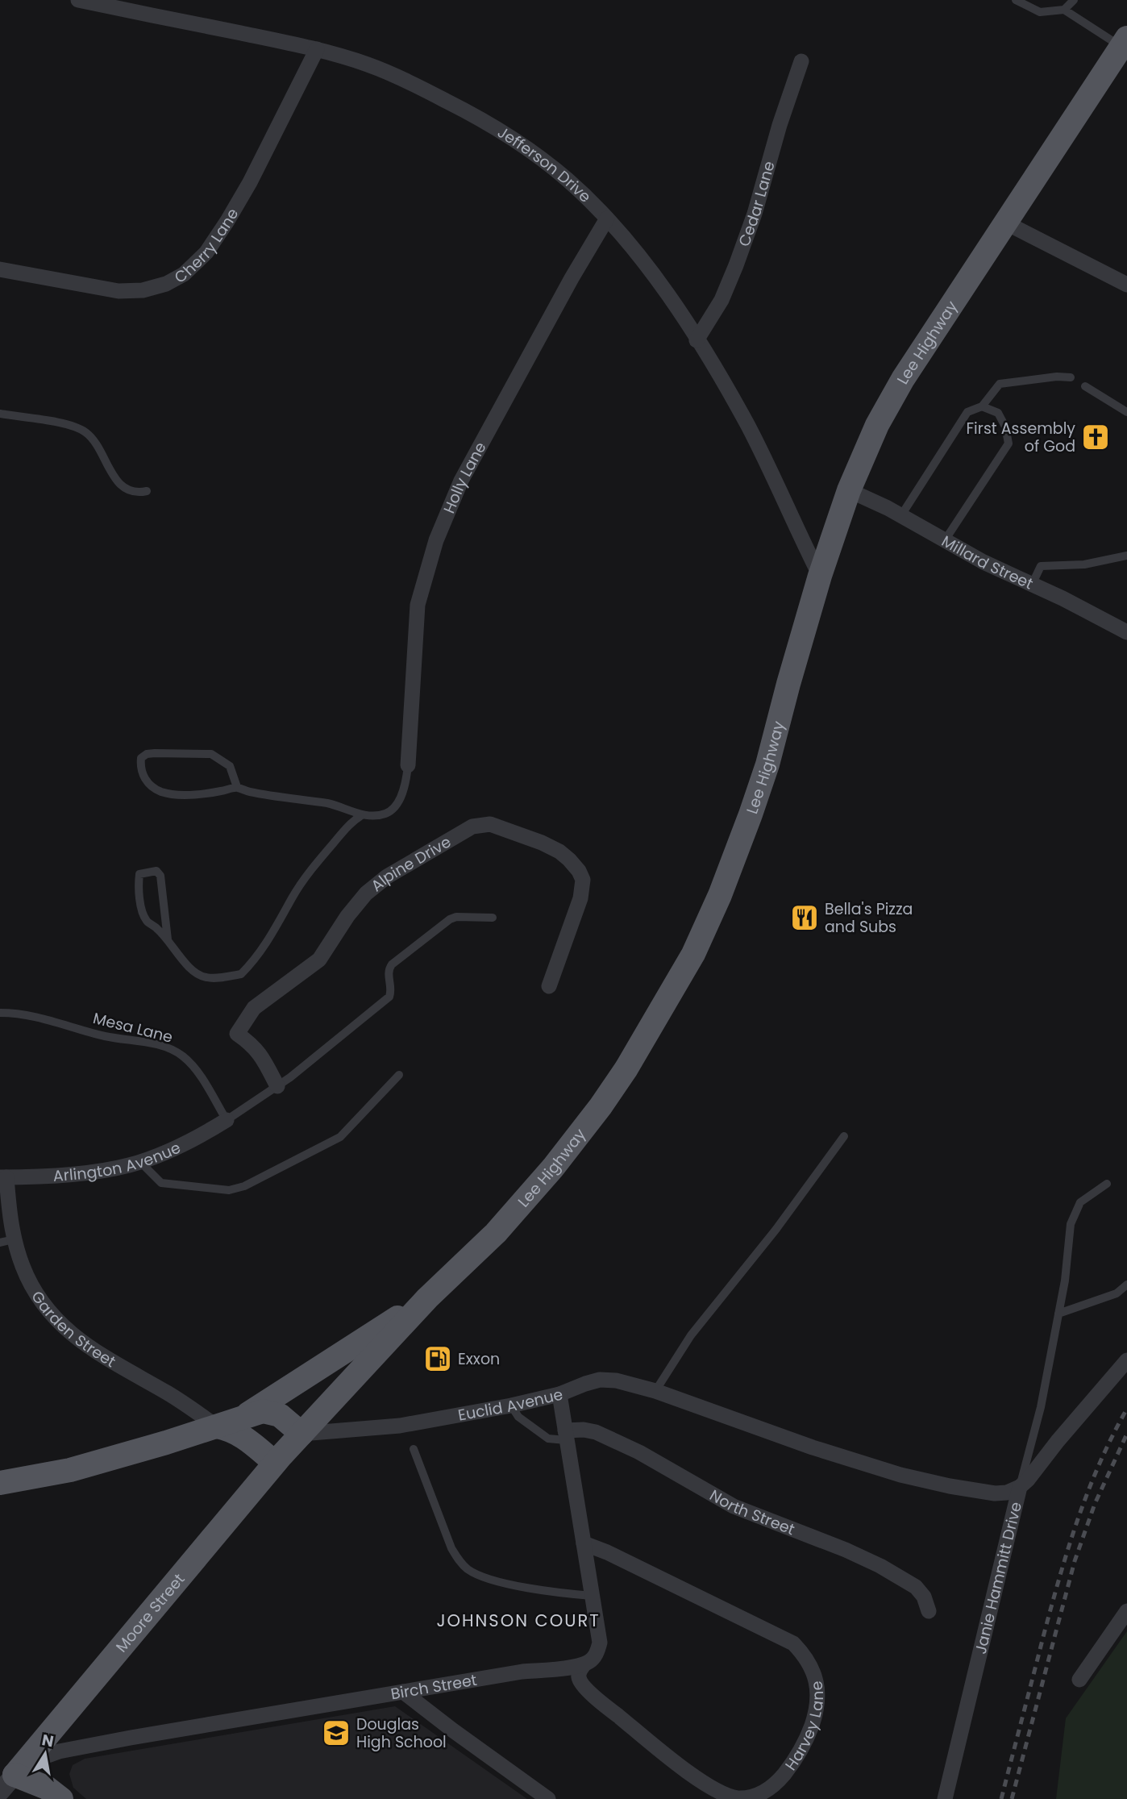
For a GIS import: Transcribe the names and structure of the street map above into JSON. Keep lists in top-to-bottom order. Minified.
{"streets":{"main road":["Lee Highway","Moore Street"],"street":["Jefferson Drive","Cedar Lane","Cherry Lane","Holly Lane","Millard Street","Alpine Drive","Arlington Avenue","Garden Street","Euclid Avenue","North Street","Janie Hammitt Drive","Birch Street","Harvey Lane"],"lane":["Mesa Lane"]},"crossings":[["Jefferson Drive","Cedar Lane"],["Jefferson Drive","Cherry Lane"],["Jefferson Drive","Lee Highway"],["Jefferson Drive","Holly Lane"],["Lee Highway","Millard Street"],["Lee Highway","Euclid Avenue"],["Lee Highway","Moore Street"],["Mesa Lane","Arlington Avenue"],["Arlington Avenue","Garden Street"],["Euclid Avenue","Janie Hammitt Drive"],["Euclid Avenue","Moore Street"],["Moore Street","Birch Street"],["Birch Street","Harvey Lane"]],"districts":["JOHNSON COURT"],"places":{"church":["First Assembly of God"],"restaurant":["Bella's Pizza and Subs"],"fuel station":["Exxon"],"school or university":["Douglas High School"]},"north":"top"}
